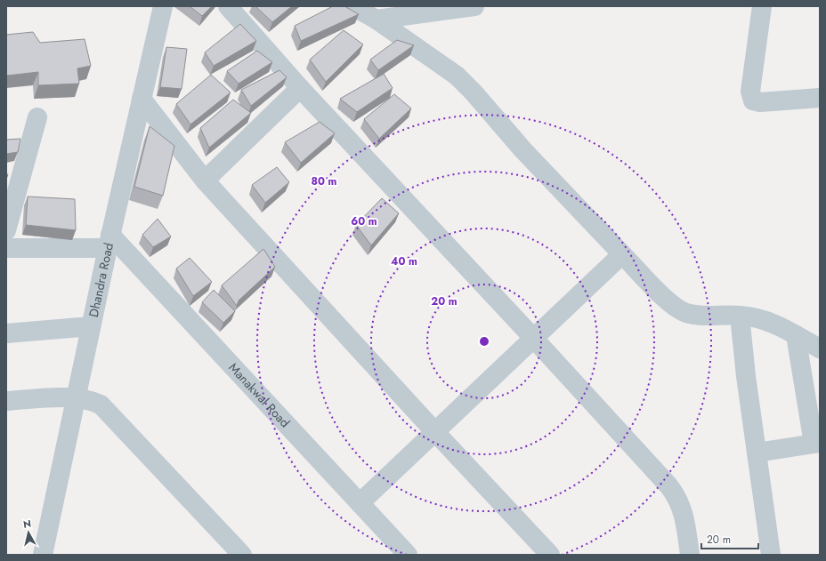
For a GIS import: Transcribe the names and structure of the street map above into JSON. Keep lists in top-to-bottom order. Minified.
{"streets":{"street":["Dhandra Road","Manakwal Road"]},"crossings":[["Dhandra Road","Manakwal Road"]],"scale_bar":"20 m","north":"top","rings":["80 m","60 m","40 m","20 m"]}
